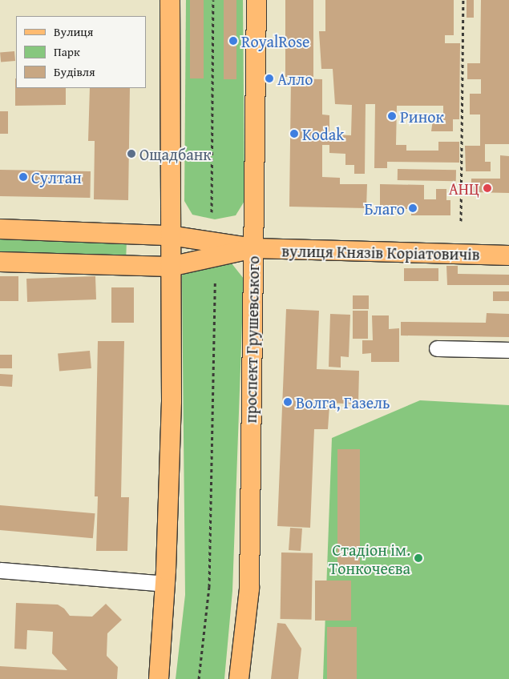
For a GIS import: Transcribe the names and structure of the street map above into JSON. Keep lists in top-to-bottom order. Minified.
{"streets":{"main road":["вулиця Князів Коріатовичів","проспект Грушевського"]},"crossings":[["вулиця Князів Коріатовичів","проспект Грушевського"]],"places":["RoyalRose","Алло","Ринок","Kodak","Ощадбанк","Султан","АНЦ","Благо","Волга, Газель","Стадіон ім. Тонкочеєва"],"legend":["Вулиця","Парк","Будівля"]}
